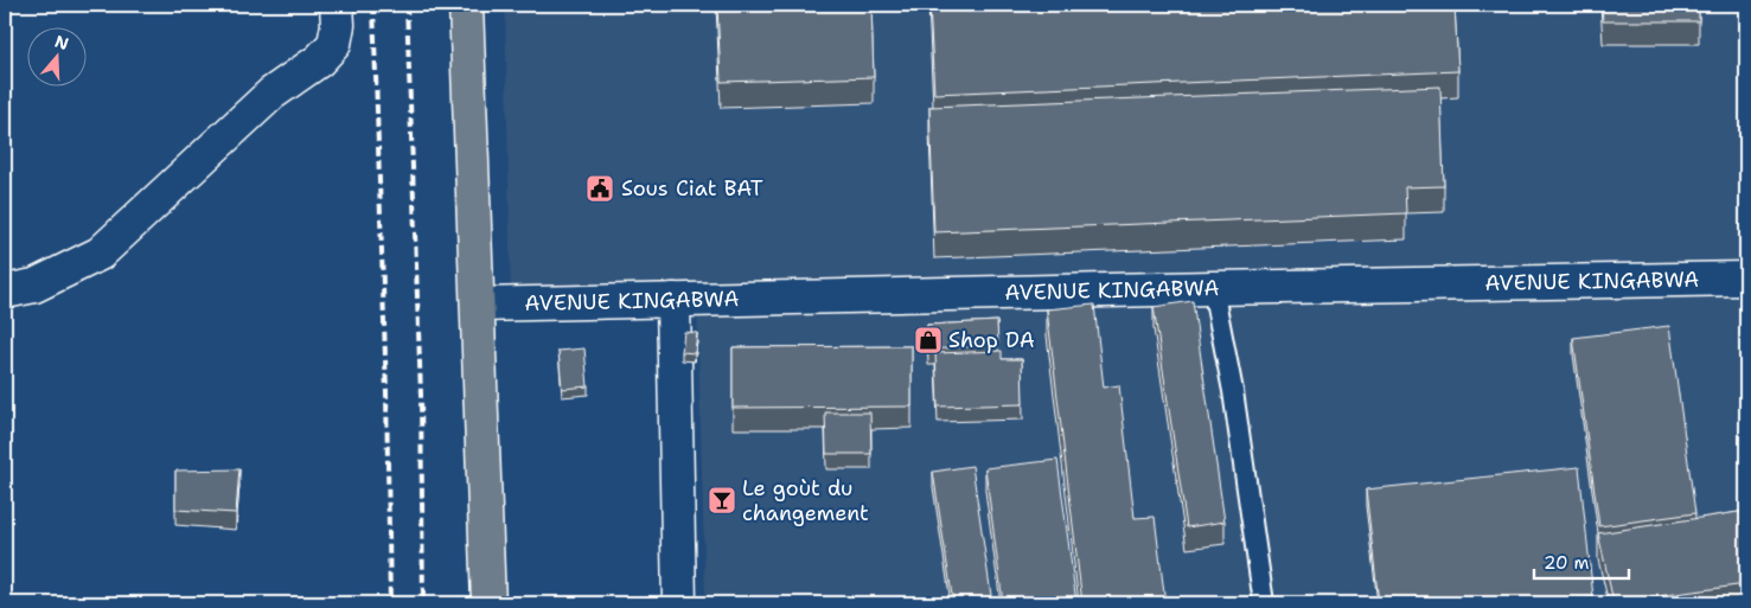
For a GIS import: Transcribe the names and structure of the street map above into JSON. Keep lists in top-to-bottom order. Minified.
{"streets":{"street":["AVENUE KINGABWA"]},"places":{"public building":["Sous Ciat BAT"],"shop":["Shop DA"],"bar":["Le goùt du changement"]},"scale_bar":"20 m","north":"top"}
